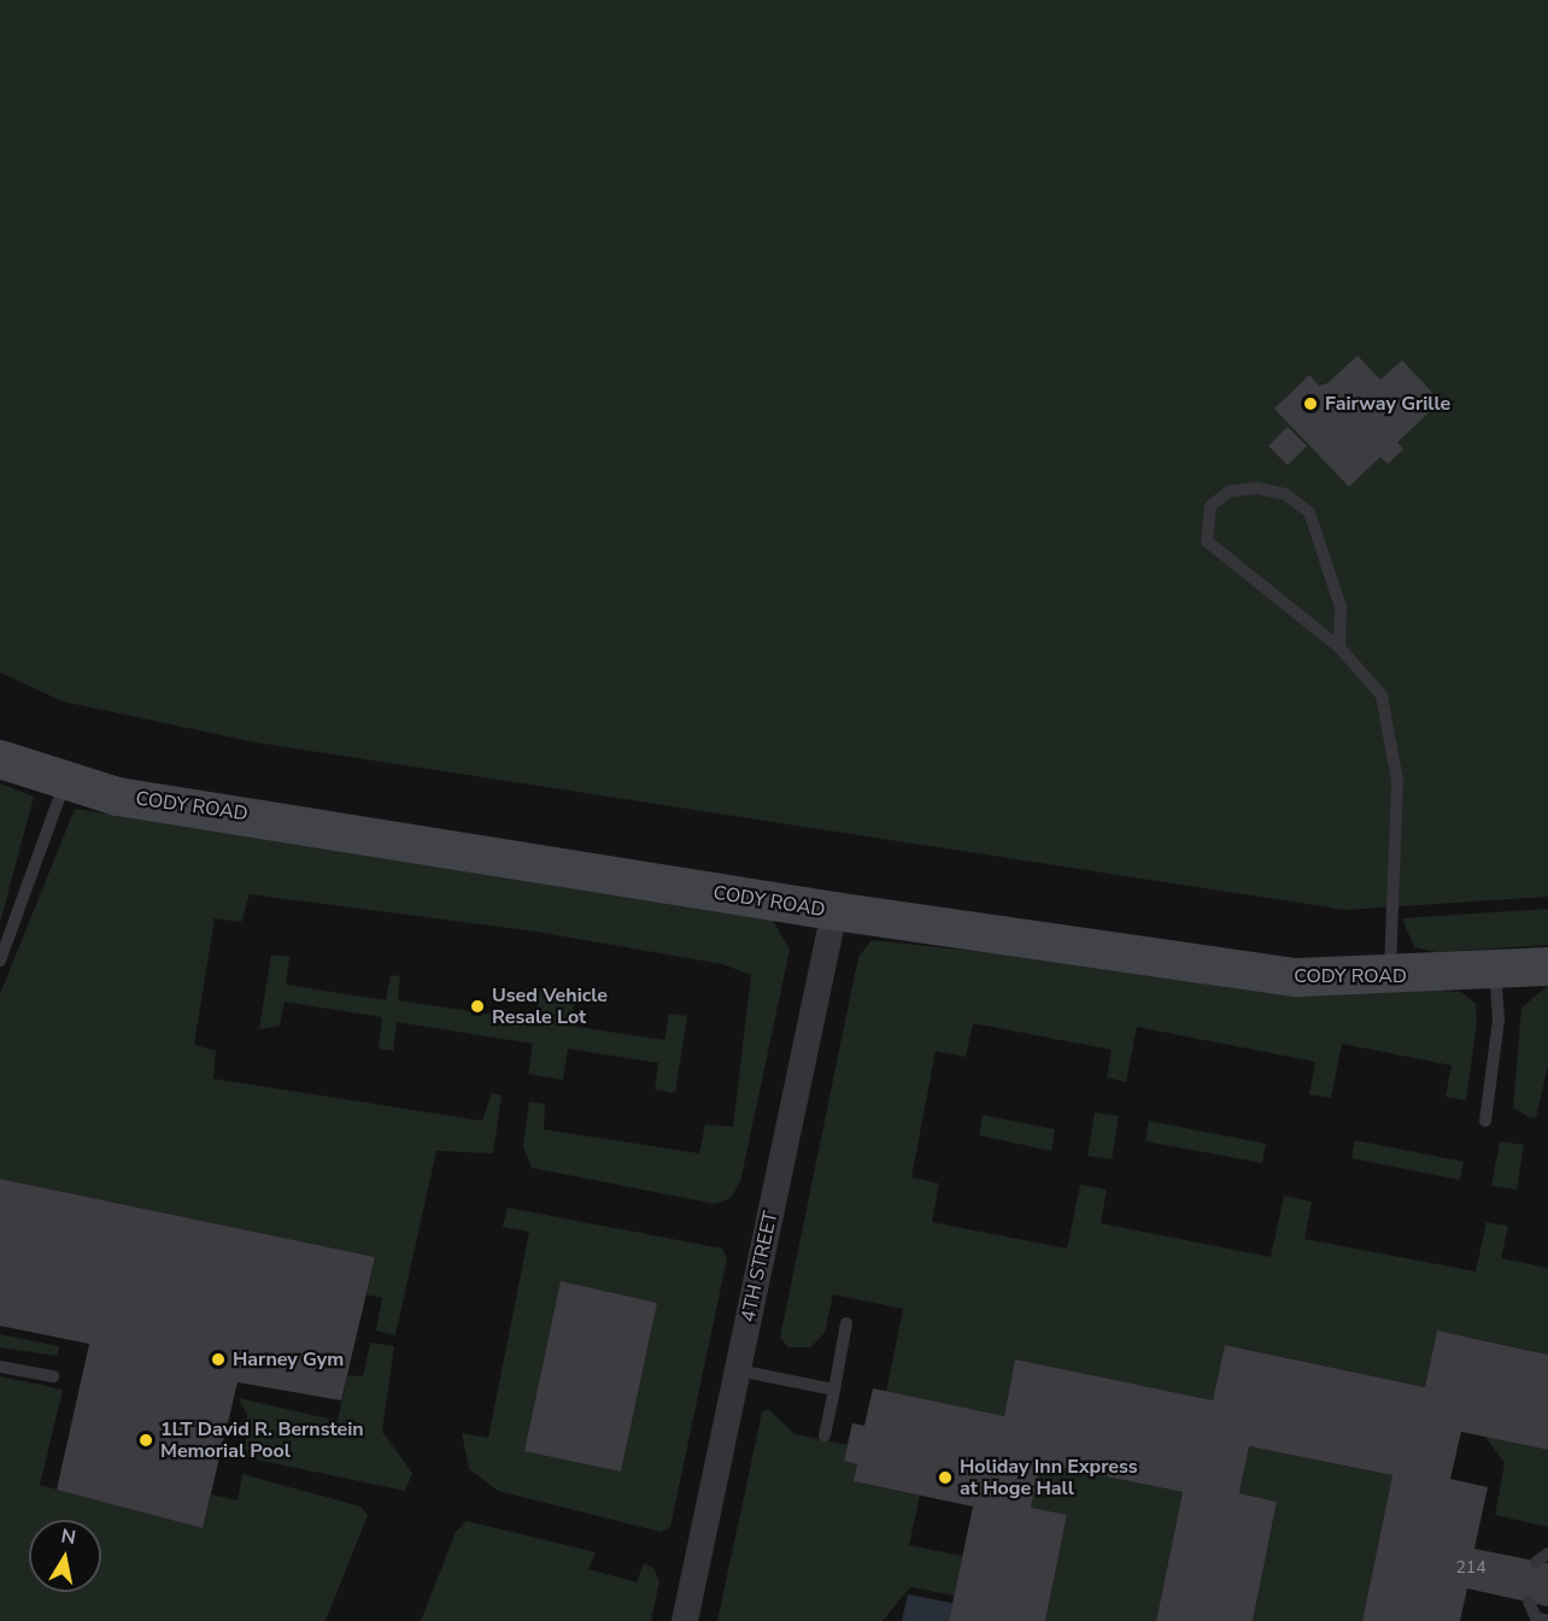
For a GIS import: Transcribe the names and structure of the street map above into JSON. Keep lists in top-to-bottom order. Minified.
{"streets":{"street":["CODY ROAD","4TH STREET"]},"crossings":[["CODY ROAD","4TH STREET"]],"places":["Fairway Grille","Used Vehicle Resale Lot","Harney Gym","1LT David R. Bernstein Memorial Pool","Holiday Inn Express at Hoge Hall"],"house_numbers":["214"],"north":"top"}
